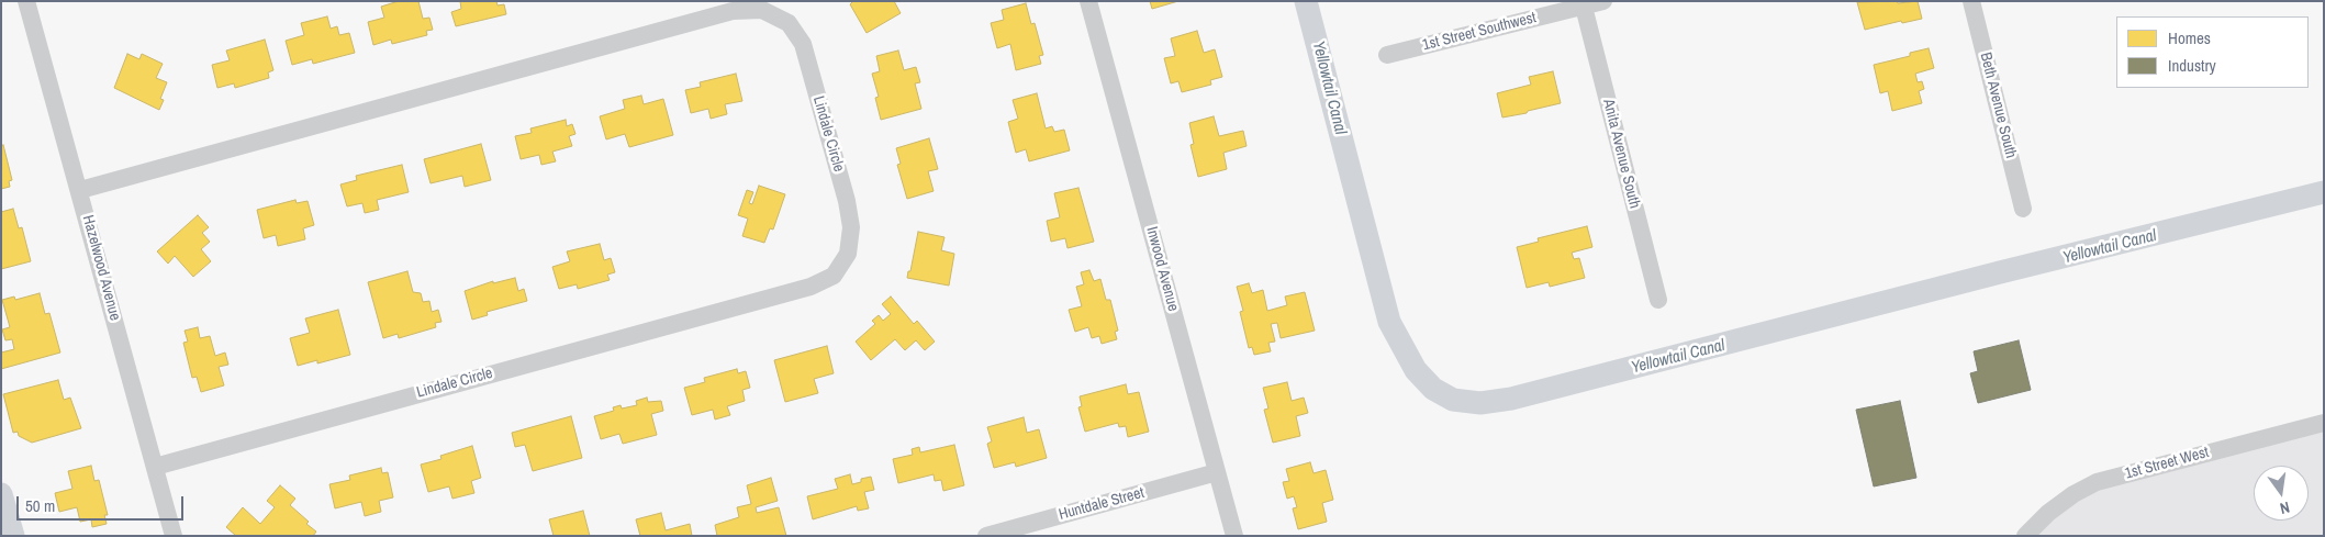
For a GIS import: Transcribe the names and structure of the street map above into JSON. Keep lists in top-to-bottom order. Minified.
{"streets":{"street":["1st Street Southwest","Beth Avenue South","Lindale Circle","Anita Avenue South","Hazelwood Avenue","Inwood Avenue","1st Street West","Huntdale Street"]},"crossings":[["1st Street Southwest","Anita Avenue South"],["Lindale Circle","Hazelwood Avenue"],["Inwood Avenue","Huntdale Street"]],"water":["Yellowtail Canal"],"legend":["Homes","Industry"],"scale_bar":"50 m","north":"bottom"}
